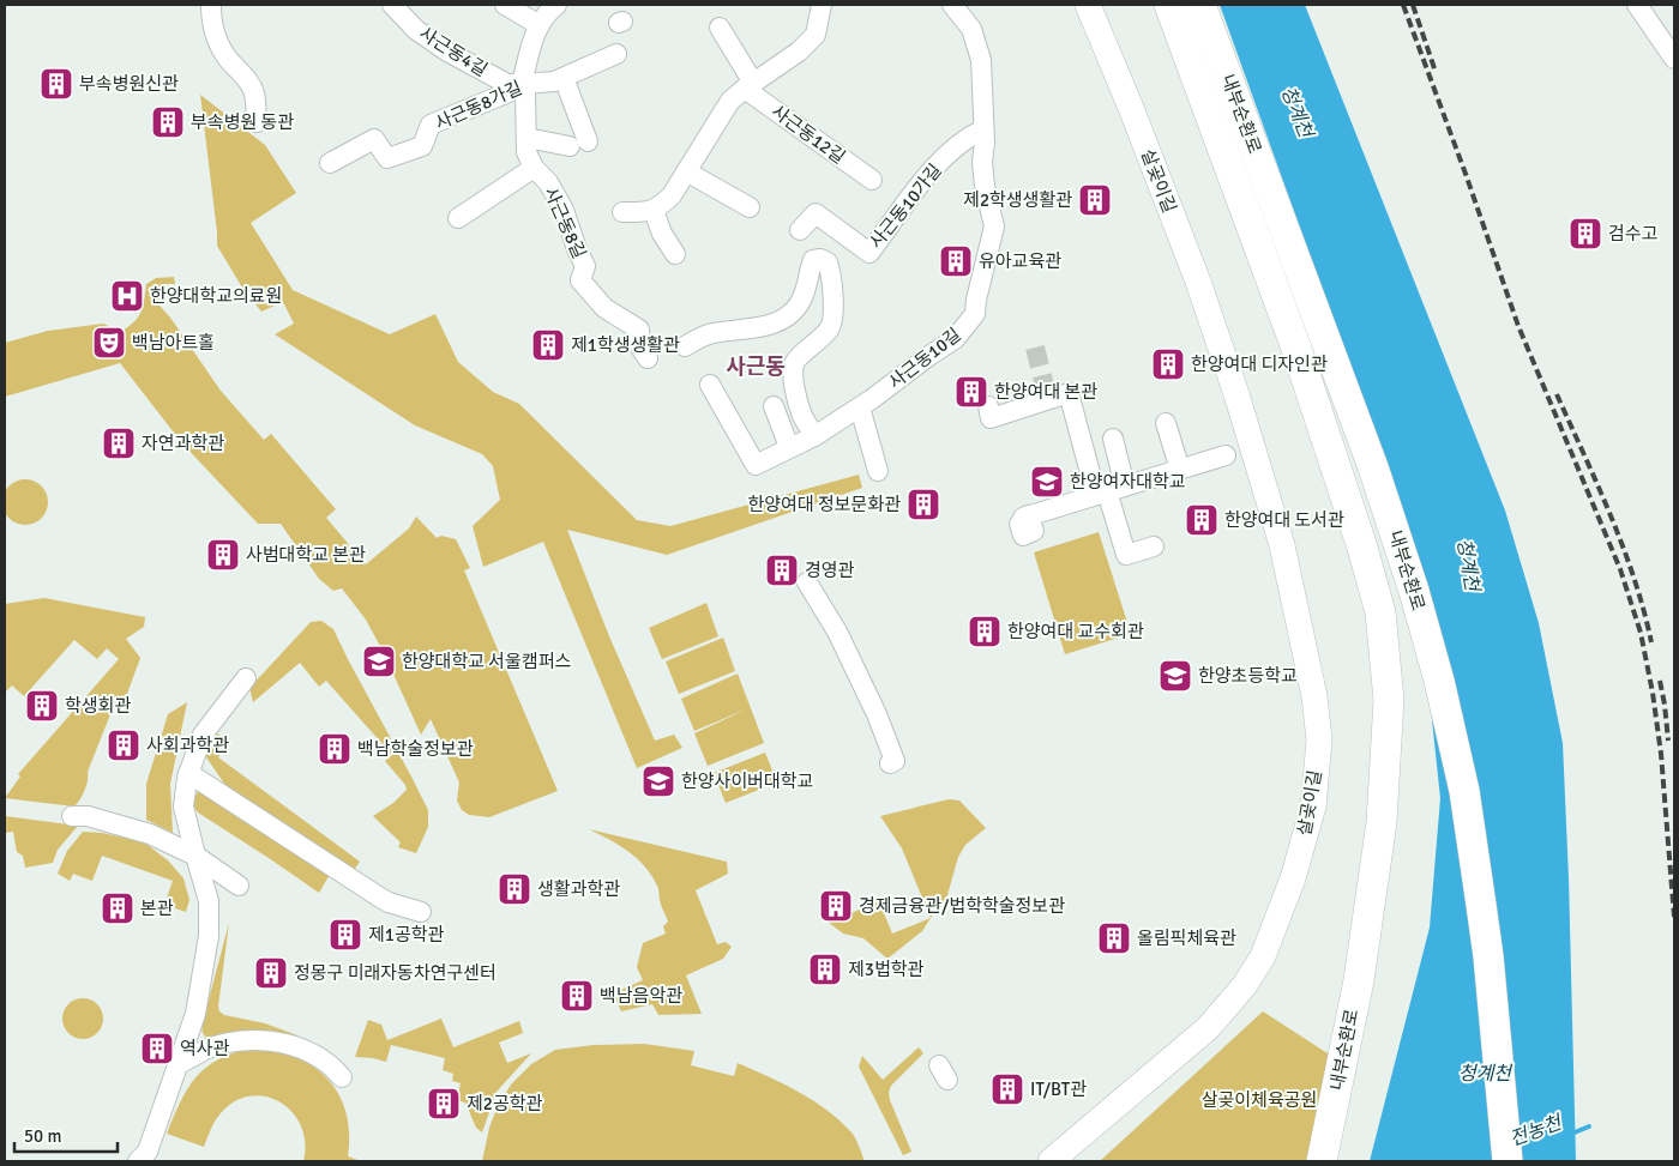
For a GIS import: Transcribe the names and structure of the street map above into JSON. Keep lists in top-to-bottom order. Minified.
{"streets":{"highway":["내부순환로"],"main road":["살곶이길"],"street":["사근동4길","사근동8가길","사근동12길","사근동10가길","사근동8길","사근동10길"]},"crossings":[["사근동4길","사근동8가길"],["사근동4길","사근동8길"],["사근동8가길","사근동8길"],["사근동10가길","사근동10길"]],"districts":["사근동"],"water":["청계천","전농천"],"parks":["살곶이체육공원"],"places":{"building":["부속병원신관","부속병원 동관","제2학생생활관","검수고","유아교육관","제1학생생활관","한양여대 디자인관","한양여대 본관","자연과학관","한양여대 정보문화관","한양여대 도서관","사범대학교 본관","경영관","한양여대 교수회관","학생회관","사회과학관","백남학술정보관","생활과학관","경제금융관/법학학술정보관","본관","제1공학관","올림픽체육관","제3법학관","정몽구 미래자동차연구센터","백남음악관","역사관","IT/BT관","제2공학관"],"hospital":["한양대학교의료원"],"theatre":["백남아트홀"],"school or university":["한양여자대학교","한양대학교 서울캠퍼스","한양초등학교","한양사이버대학교"]},"scale_bar":"50 m"}
